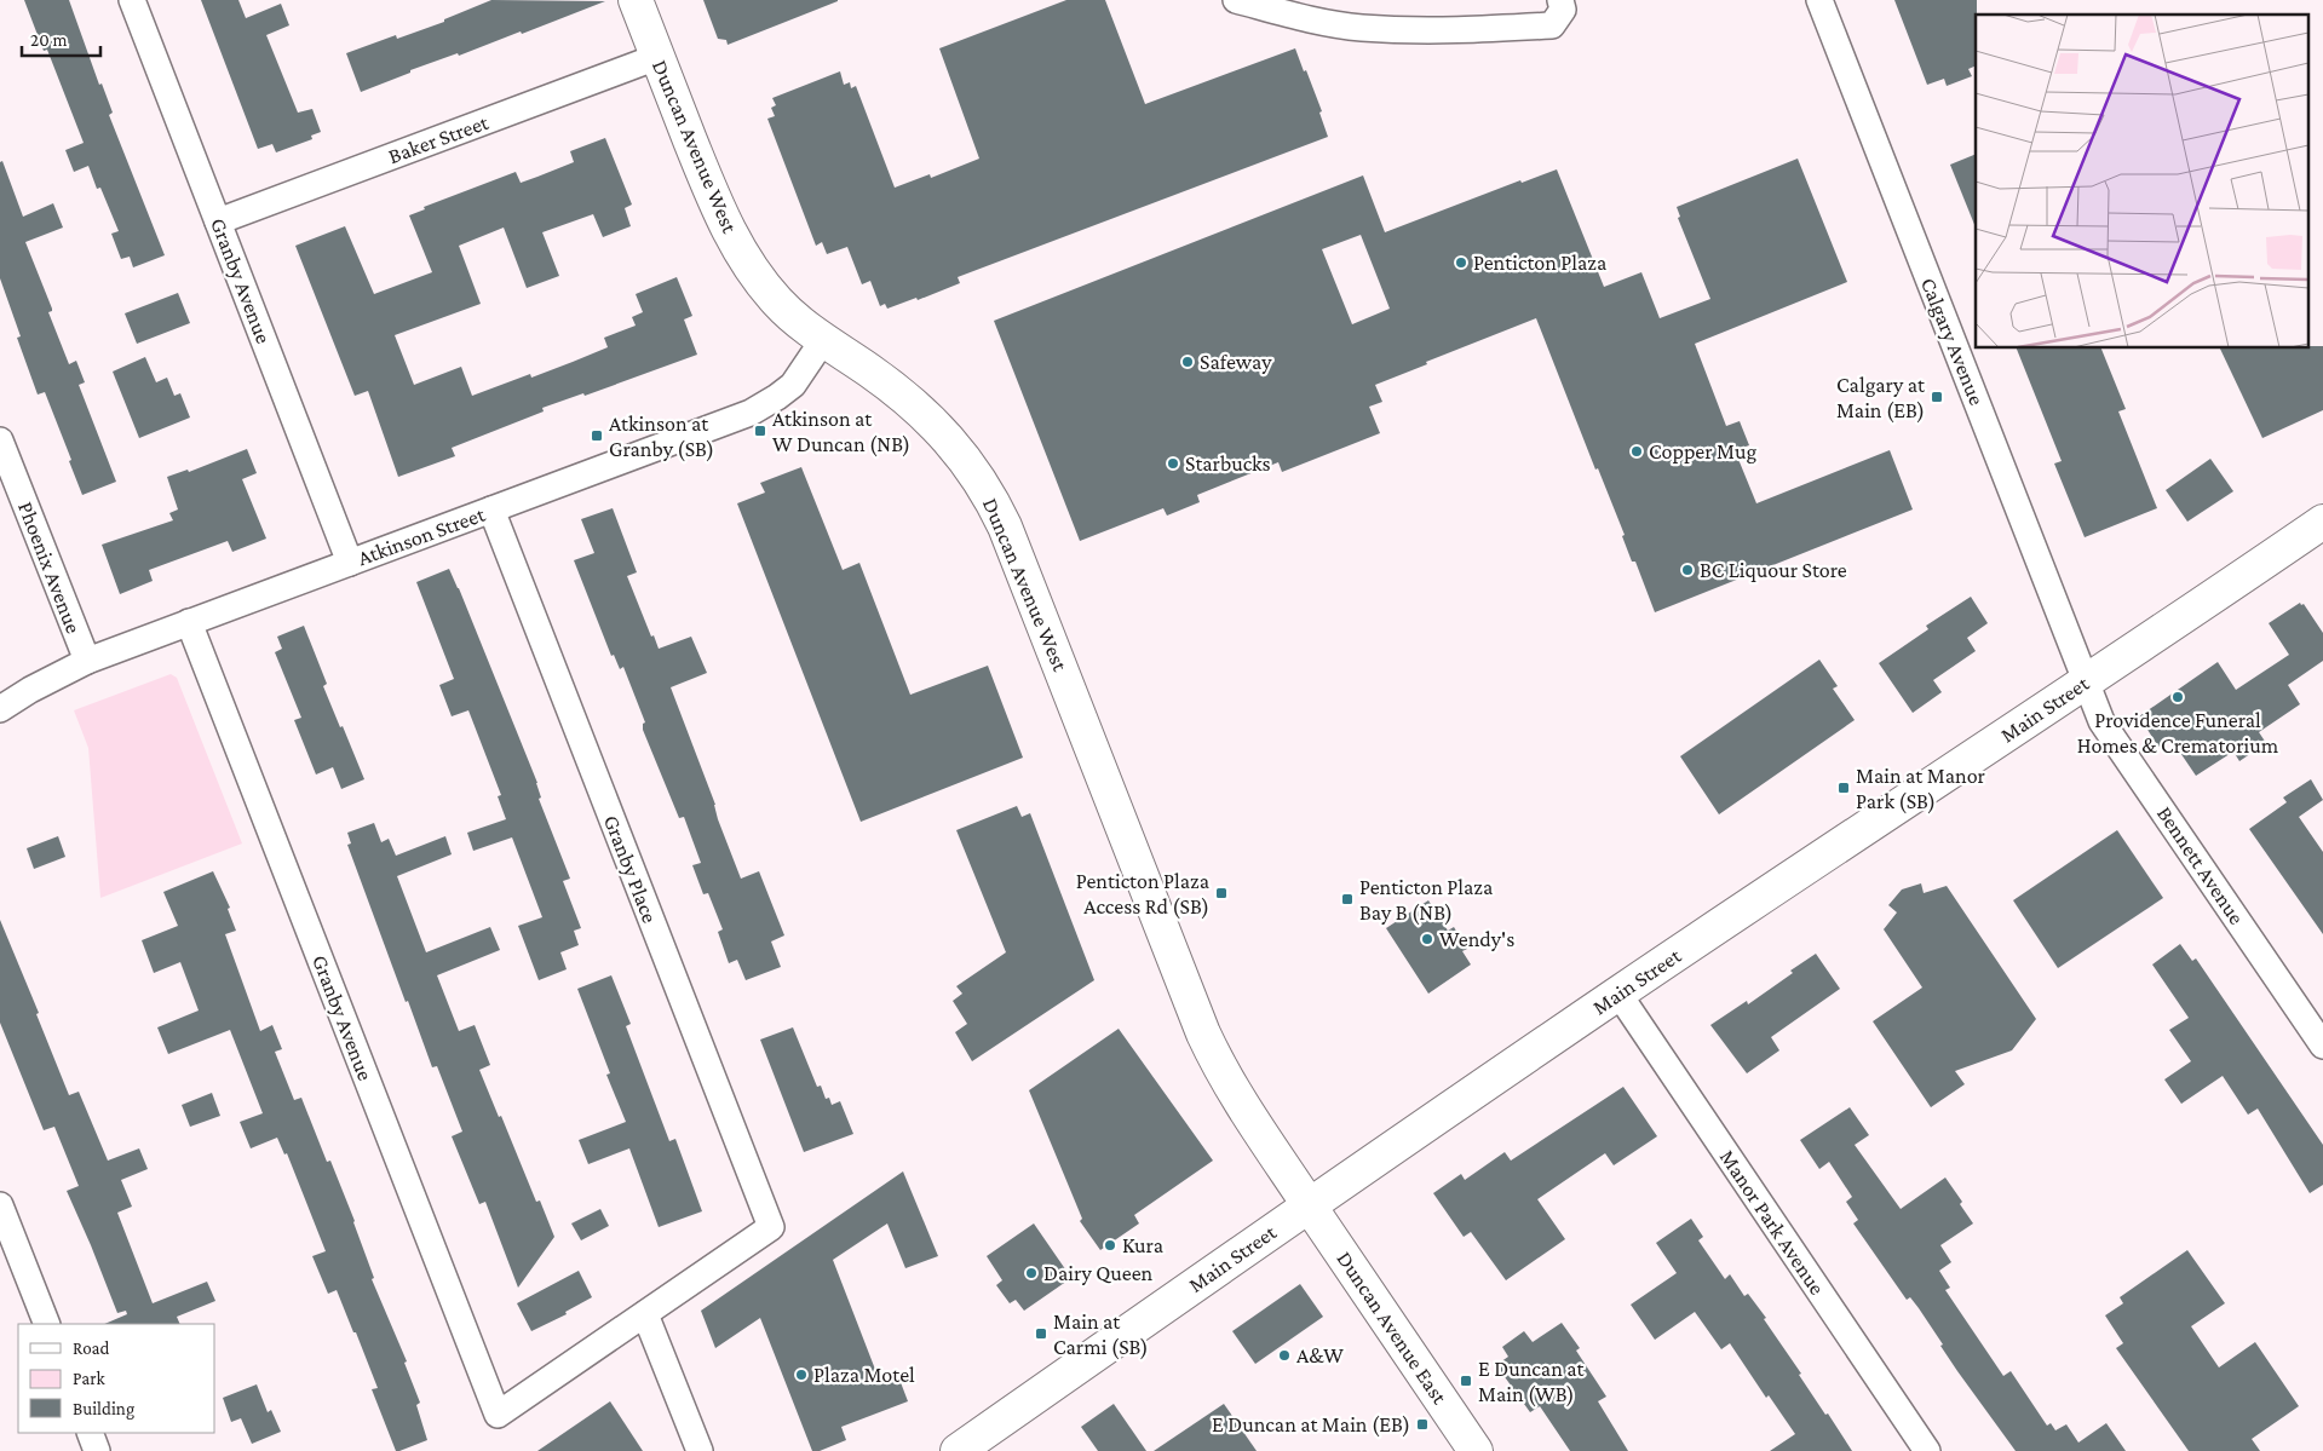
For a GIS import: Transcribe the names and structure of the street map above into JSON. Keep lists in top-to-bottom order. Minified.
{"streets":{"street":["Baker Street","Duncan Avenue West","Granby Avenue","Calgary Avenue","Atkinson Street","Phoenix Avenue","Main Street","Bennett Avenue","Granby Place","Manor Park Avenue","Duncan Avenue East"]},"crossings":[["Baker Street","Duncan Avenue West"],["Baker Street","Granby Avenue"],["Duncan Avenue West","Atkinson Street"],["Duncan Avenue West","Main Street"],["Duncan Avenue West","Duncan Avenue East"],["Granby Avenue","Atkinson Street"],["Granby Avenue","Granby Place"],["Calgary Avenue","Main Street"],["Calgary Avenue","Bennett Avenue"],["Atkinson Street","Phoenix Avenue"],["Atkinson Street","Granby Place"],["Main Street","Bennett Avenue"],["Main Street","Manor Park Avenue"],["Main Street","Duncan Avenue East"]],"places":{"other":["Penticton Plaza","Safeway","Copper Mug","Starbucks","BC Liquour Store","Providence Funeral Homes & Crematorium","Wendy's","Kura","Dairy Queen","A&W","Plaza Motel"],"transit":["Calgary at Main (EB)","Atkinson at W Duncan (NB)","Atkinson at Granby (SB)","Main at Manor Park (SB)","Penticton Plaza Access Rd (SB)","Penticton Plaza Bay B (NB)","Main at Carmi (SB)","E Duncan at Main (WB)","E Duncan at Main (EB)"]},"legend":["Road","Park","Building"],"scale_bar":"20 m"}
